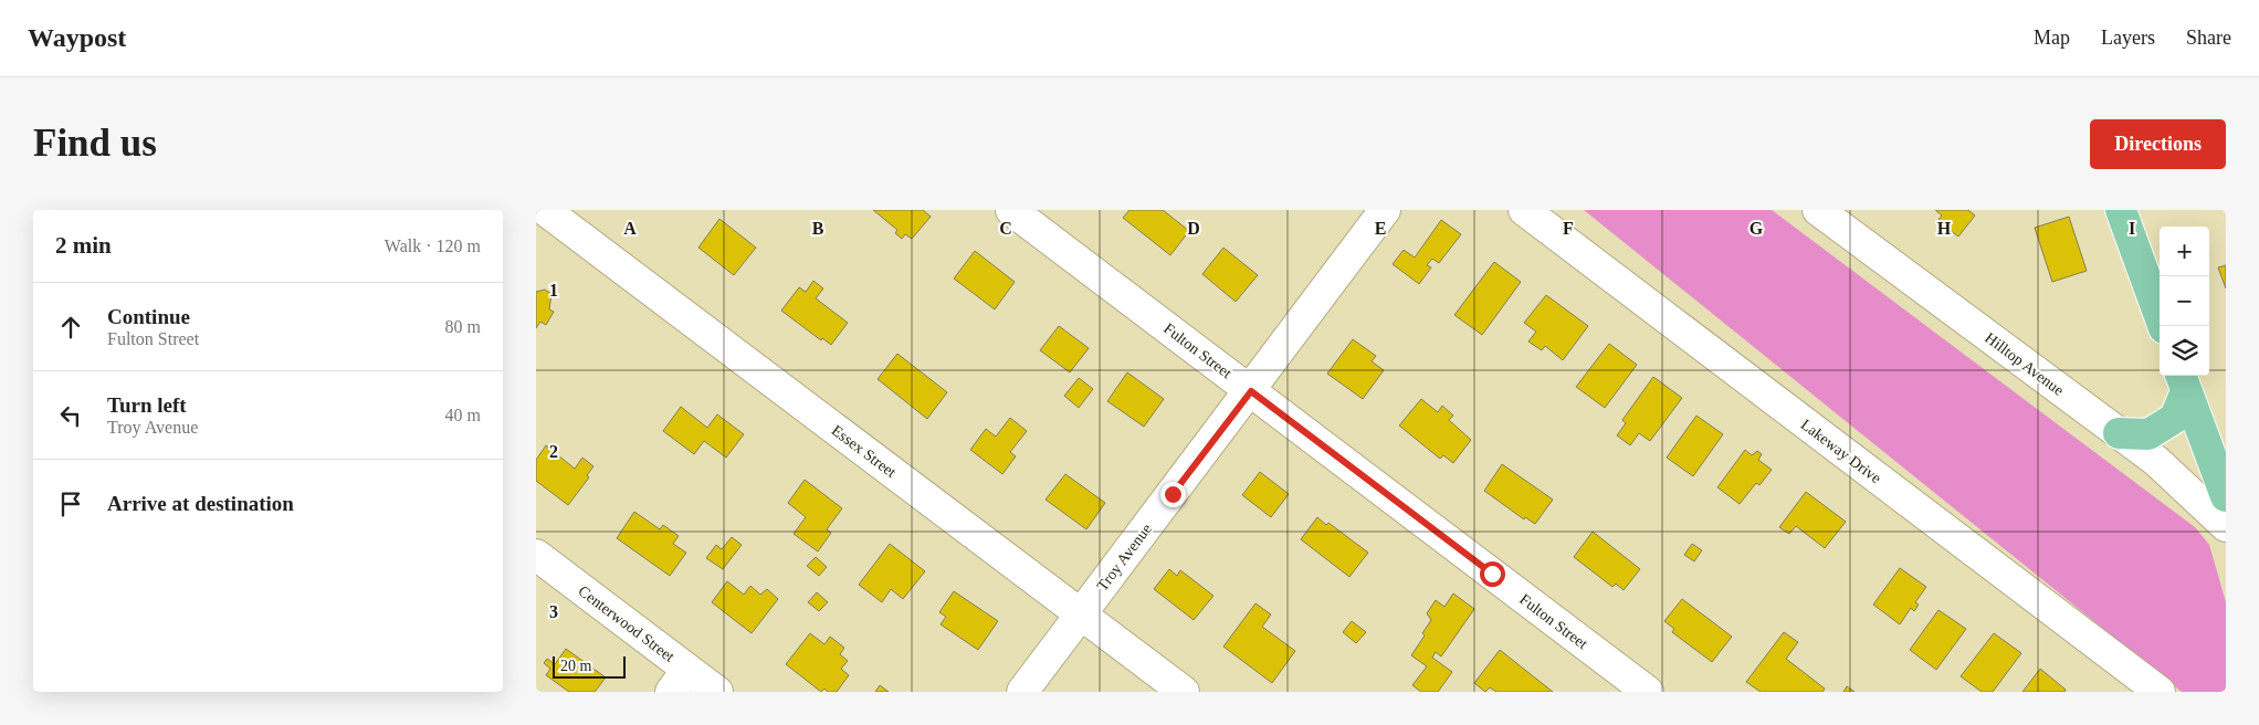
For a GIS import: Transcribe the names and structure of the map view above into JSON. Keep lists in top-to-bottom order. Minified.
{"streets":{"street":["Fulton Street","Hilltop Avenue","Essex Street","Lakeway Drive","Troy Avenue","Centerwood Street"]},"crossings":[["Fulton Street","Troy Avenue"],["Essex Street","Troy Avenue"]],"scale_bar":"20 m","page":{"header":"Waypost","nav":["Map","Layers","Share"],"buttons":"Directions","title":"Find us","heading":["2 min","Walk · 120 m"],"map_buttons":["+","−"],"list":[["Continue","Fulton Street","80 m"],["Turn left","Troy Avenue","40 m"],"Arrive at destination"],"scale":"20 m"},"grid":{"columns":["A","B","C","D","E","F","G","H","I"],"rows":["1","2","3"]}}
